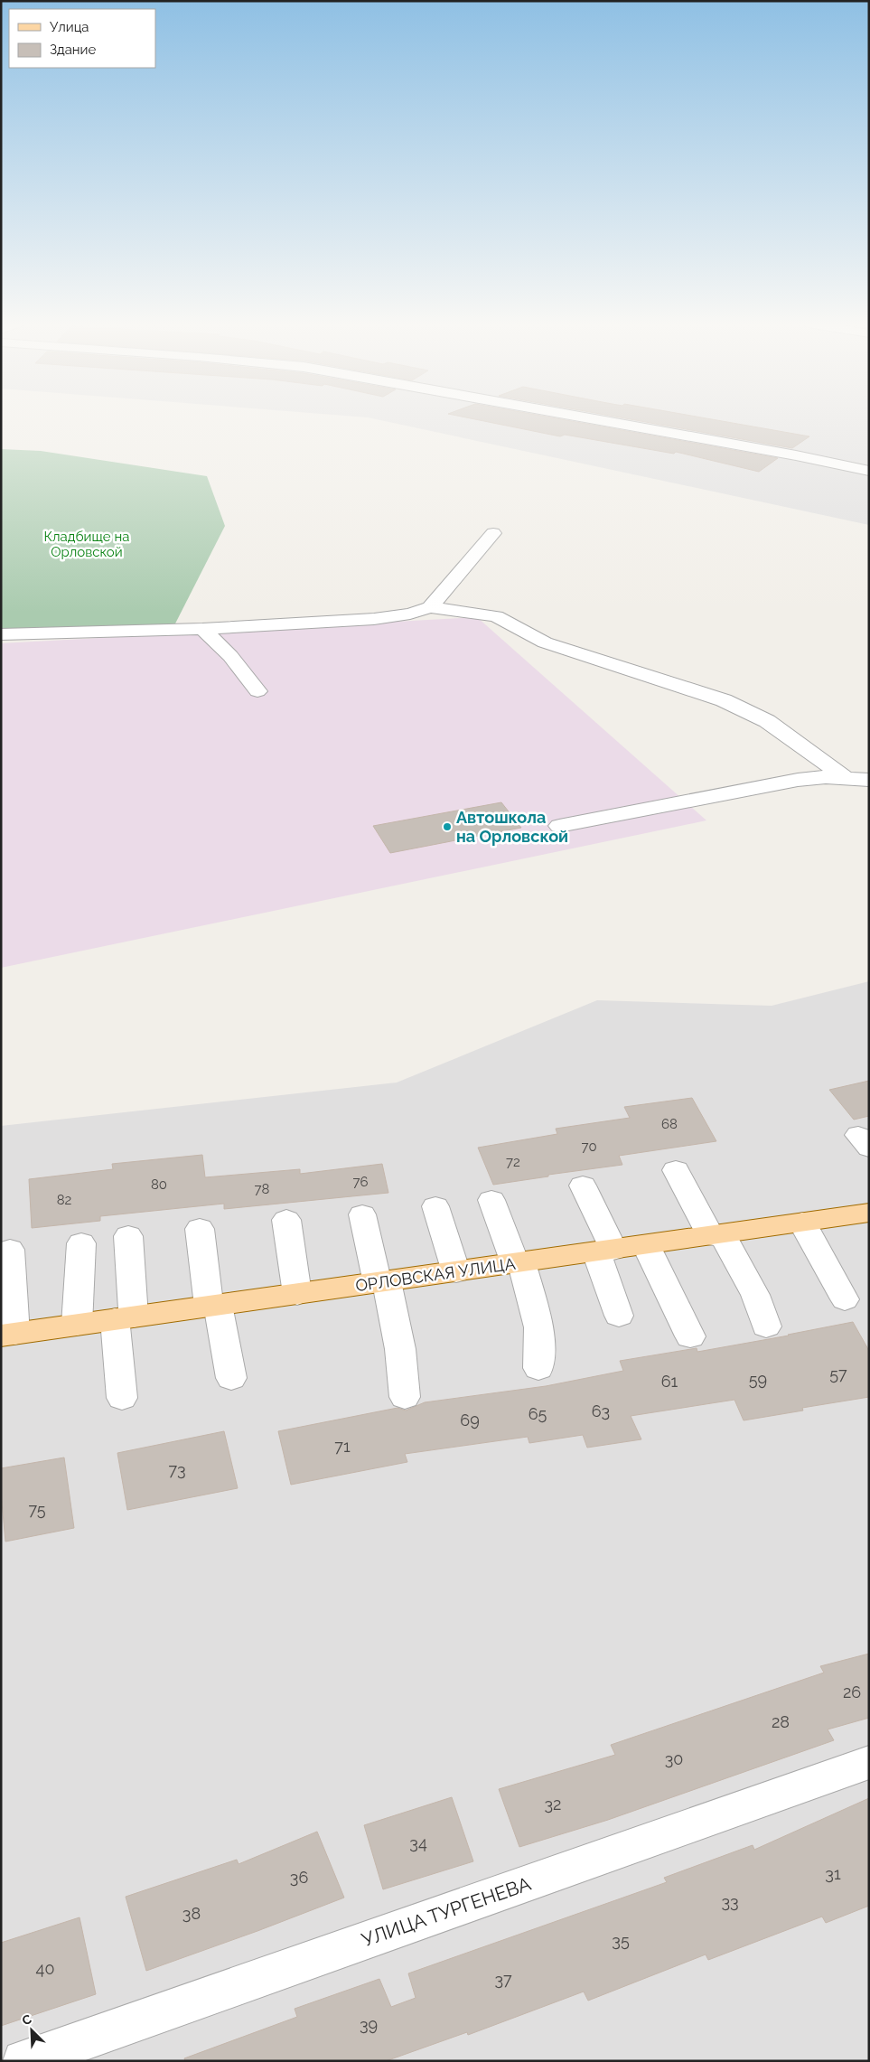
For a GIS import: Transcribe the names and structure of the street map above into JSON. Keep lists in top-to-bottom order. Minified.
{"streets":{"main road":["ОРЛОВСКАЯ УЛИЦА"],"street":["УЛИЦА ТУРГЕНЕВА"]},"parks":["Кладбище на Орловской"],"places":["Автошкола на Орловской"],"house_numbers":["68","70","72","76","80","78","82","57","59","61","63","65","69","71","73","75","26","28","30","32","34","31","36","33","38","35","40","37","39"],"legend":["Улица","Здание"],"north":"top left"}
